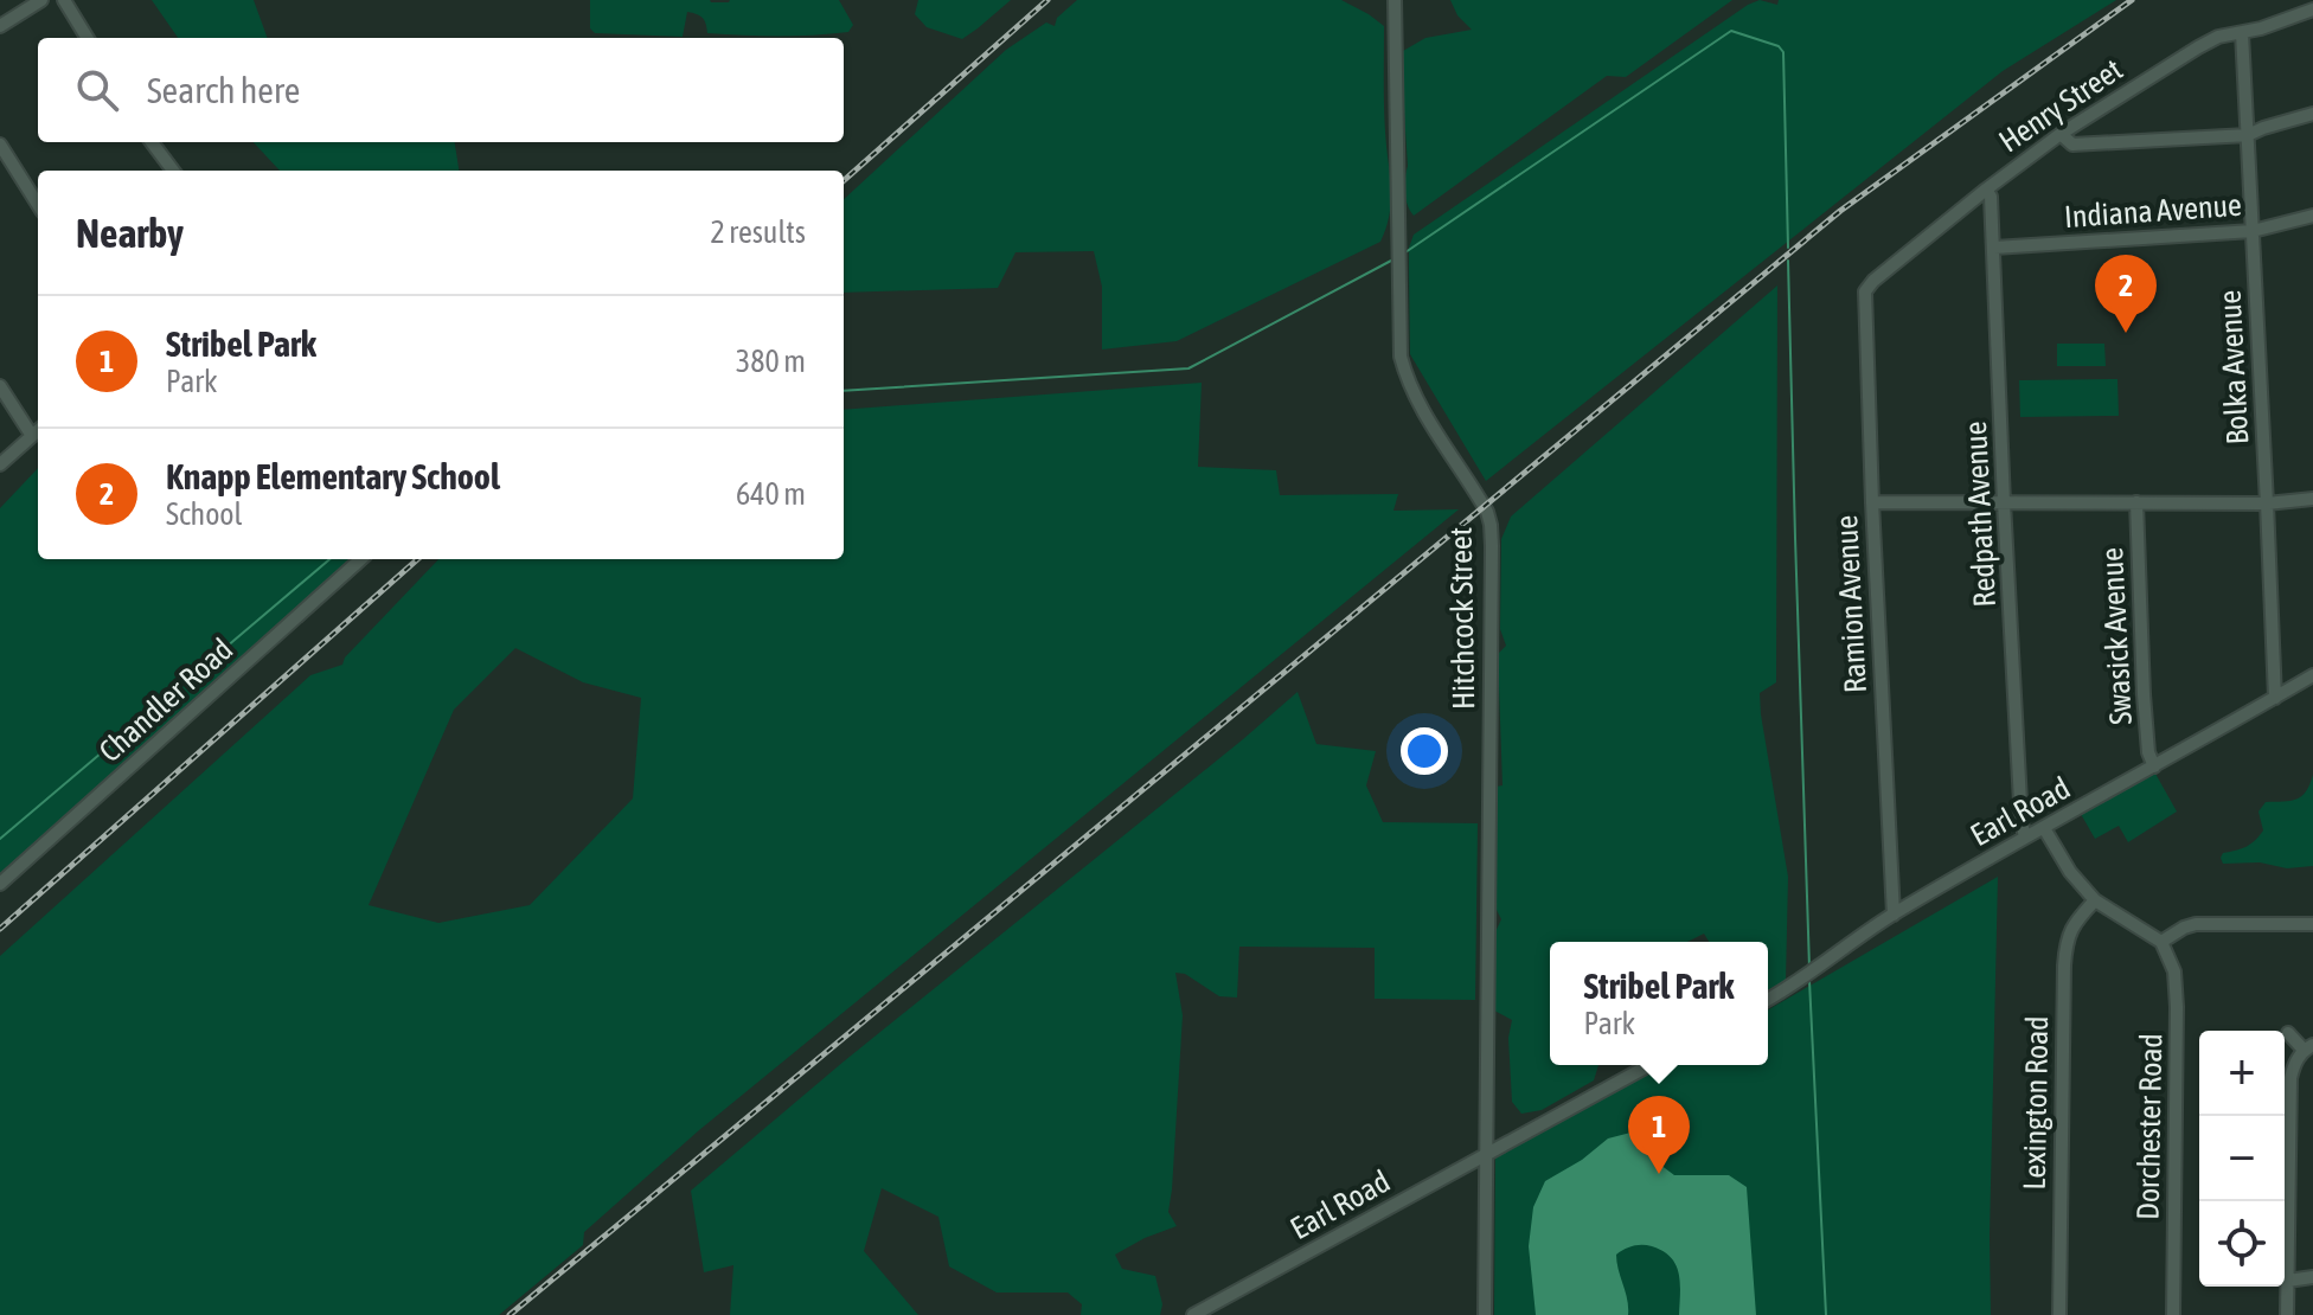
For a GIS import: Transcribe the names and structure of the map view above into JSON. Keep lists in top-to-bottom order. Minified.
{"streets":{"street":["Henry Street","Indiana Avenue","Bolka Avenue","Redpath Avenue","Ramion Avenue","Hitchcock Street","Swasick Avenue","Chandler Road","Earl Road","Lexington Road","Dorchester Road"]},"crossings":[["Henry Street","Bolka Avenue"],["Henry Street","Redpath Avenue"],["Henry Street","Ramion Avenue"],["Indiana Avenue","Bolka Avenue"],["Indiana Avenue","Redpath Avenue"],["Bolka Avenue","Earl Road"],["Redpath Avenue","Earl Road"],["Ramion Avenue","Earl Road"],["Hitchcock Street","Earl Road"],["Swasick Avenue","Earl Road"]],"page":{"search":"Search here","heading":["Nearby","2 results"],"pins":["2","1"],"list":[{"mark":"1","name":"Stribel Park","note":"Park","value":"380 m"},{"mark":"2","name":"Knapp Elementary School","note":"School","value":"640 m"}],"popup":["Stribel Park","Park"],"map_buttons":["+","−"]}}
